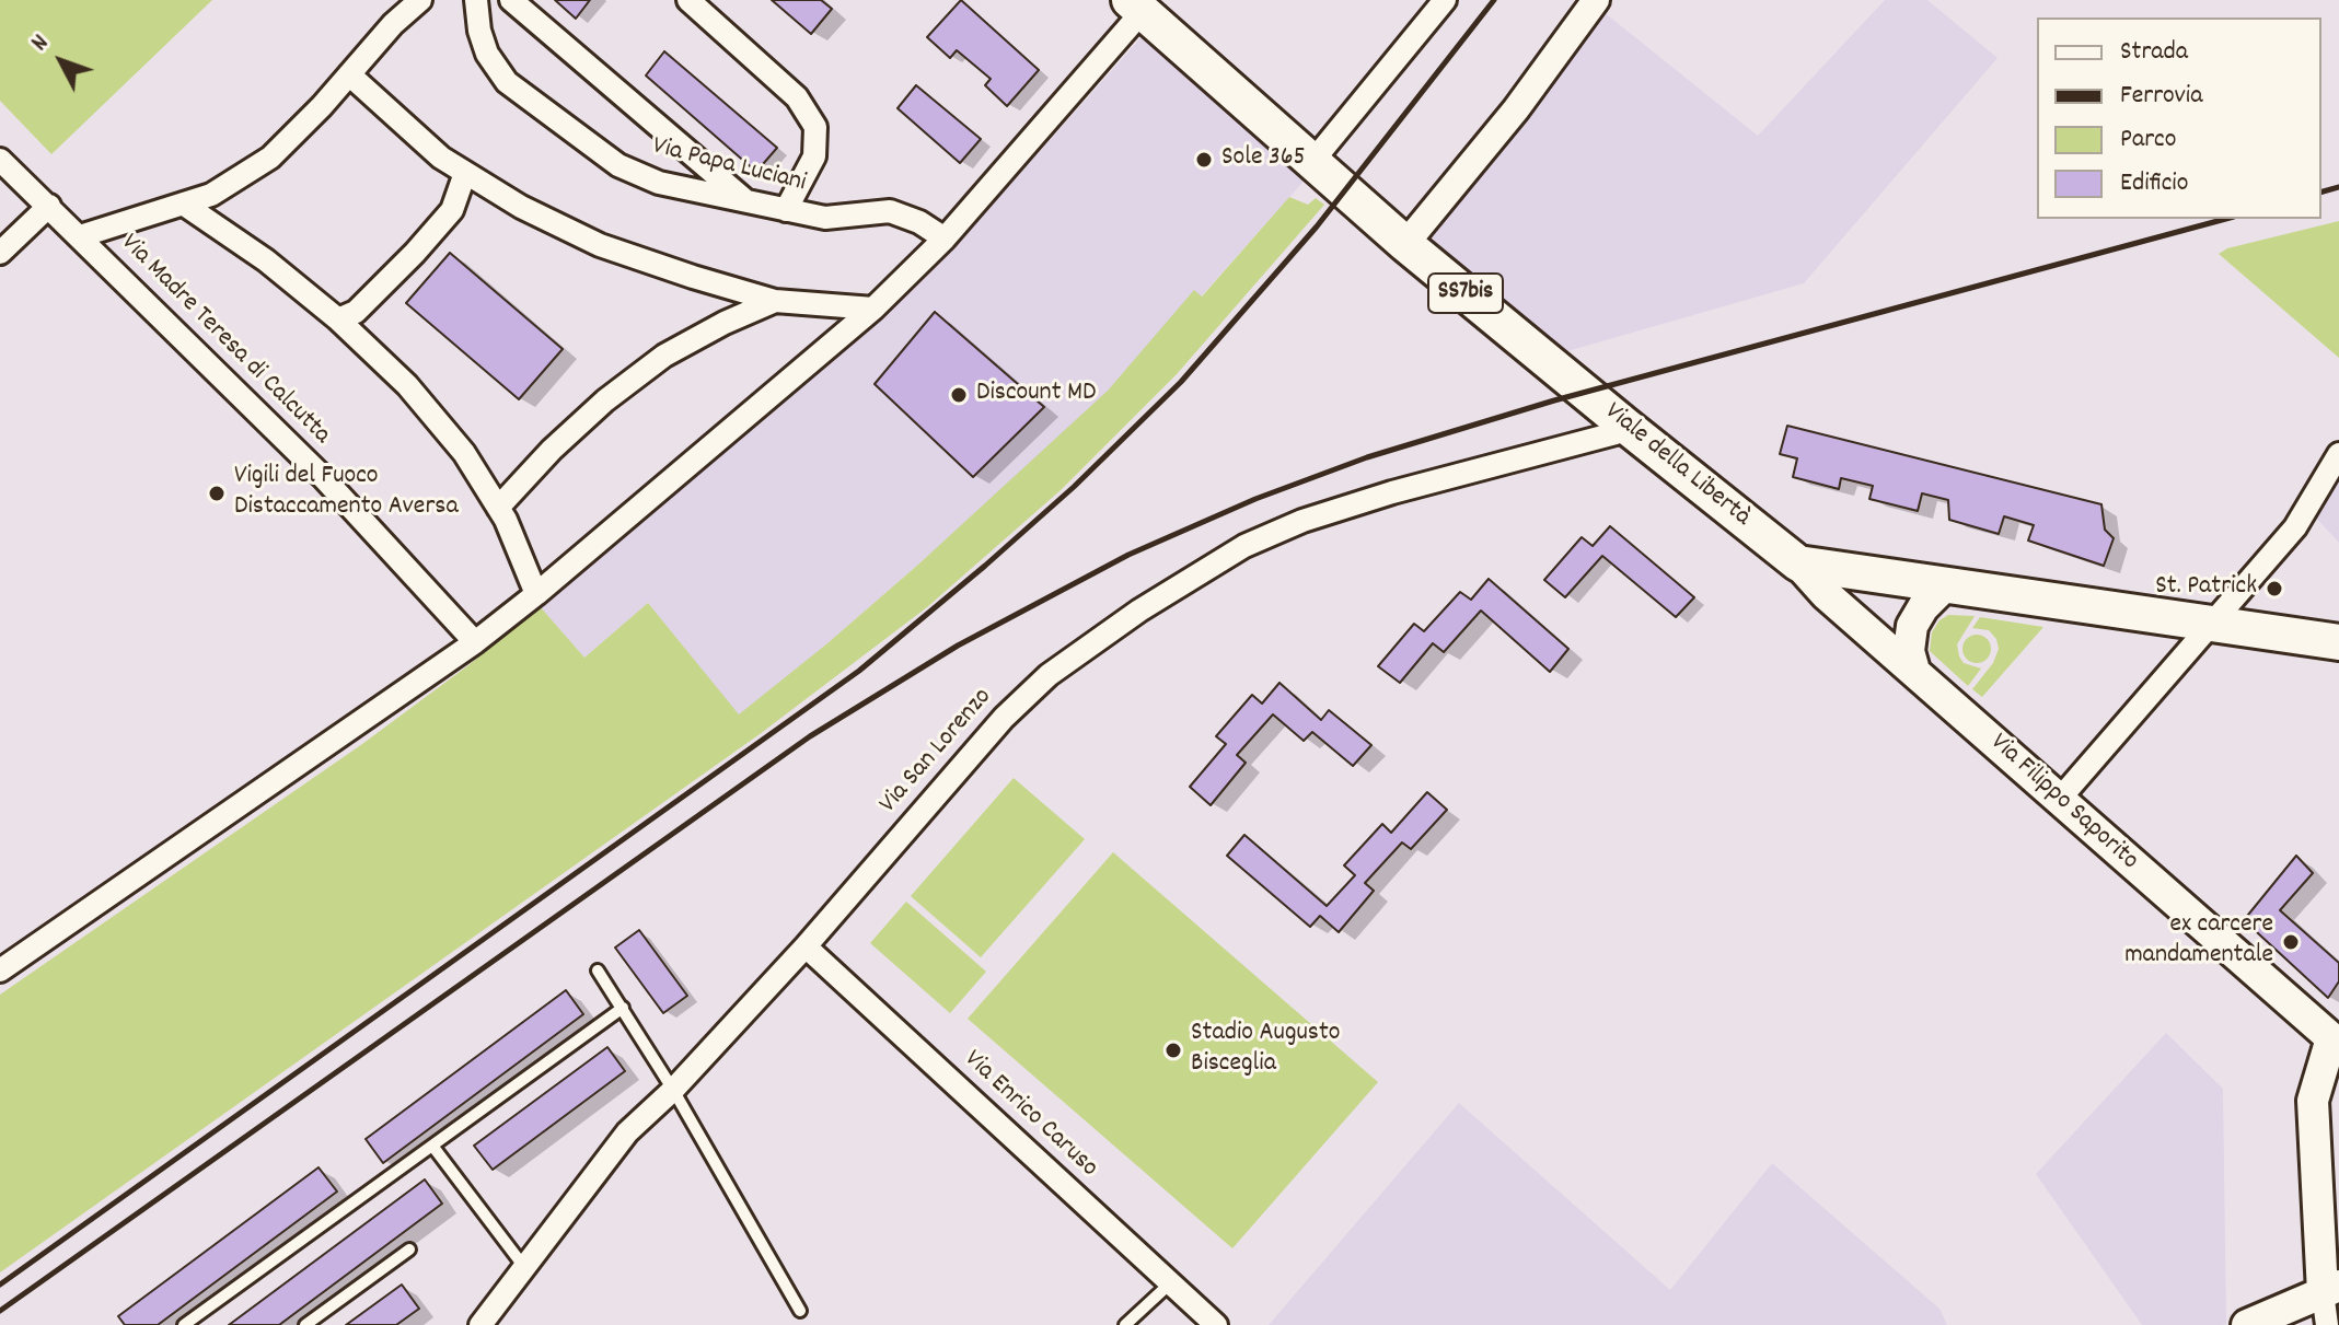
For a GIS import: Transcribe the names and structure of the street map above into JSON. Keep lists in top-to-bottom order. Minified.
{"streets":{"main road":["SS7bis","Viale della Libertà","Via Filippo Saporito"],"street":["Via Papa Luciani","Via Madre Teresa di Calcutta","Via San Lorenzo","Via Enrico Caruso"]},"crossings":[["Viale della Libertà","Via San Lorenzo"],["Viale della Libertà","Via Filippo Saporito"],["Via San Lorenzo","Via Enrico Caruso"]],"places":["Sole 365","Discount MD","Vigili del Fuoco Distaccamento Aversa","St. Patrick","ex carcere mandamentale","Stadio Augusto Bisceglia"],"legend":["Strada","Ferrovia","Parco","Edificio"],"north":"top left"}
